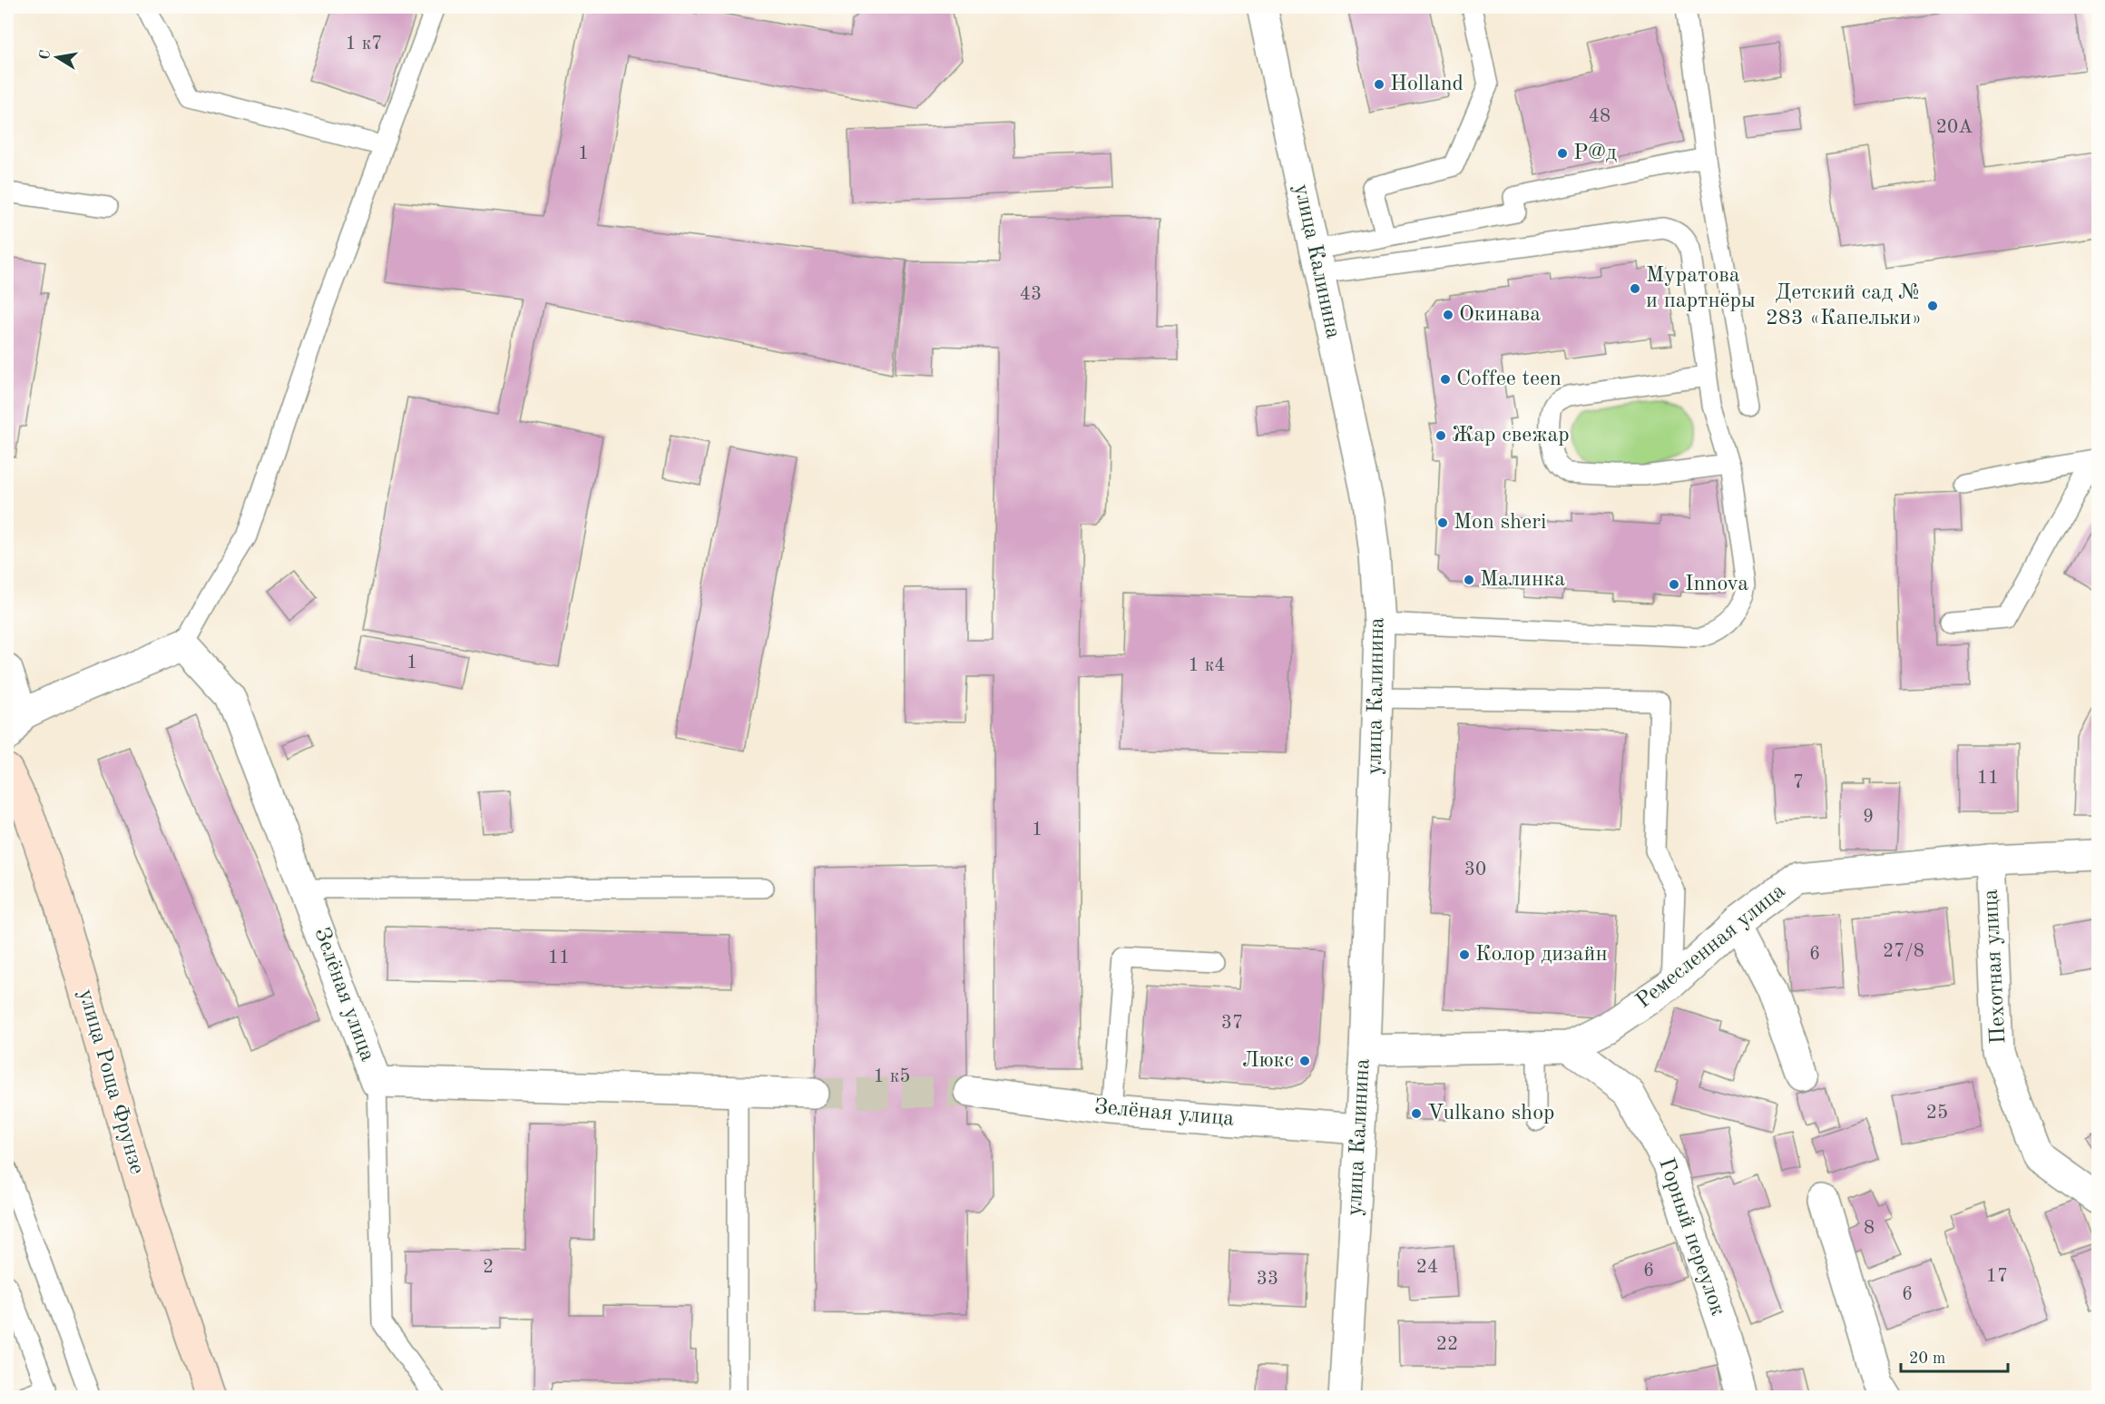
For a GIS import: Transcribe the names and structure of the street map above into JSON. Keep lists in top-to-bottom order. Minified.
{"streets":{"main road":["улица Роща Фрунзе"],"street":["улица Калинина","Ремесленная улица","Пехотная улица","Зелёная улица","Горный переулок"]},"crossings":[["улица Калинина","Ремесленная улица"],["улица Калинина","Зелёная улица"],["Ремесленная улица","Пехотная улица"],["Ремесленная улица","Горный переулок"]],"places":["Holland","Р@д","Муратова и партнёры","Детский сад № 283 «Капельки»","Окинава","Coffee teen","Жар свежар","Mon sheri","Малинка","Innova","Колор дизайн","Люкс","Vulkano shop"],"house_numbers":["1 к7","48","20А","1","43","1","1 к4","11","7","9","1","30","27/8","6","11","37","1 к5","25","8","2","24","6","17","33","6","22"],"scale_bar":"20 m","north":"left"}
